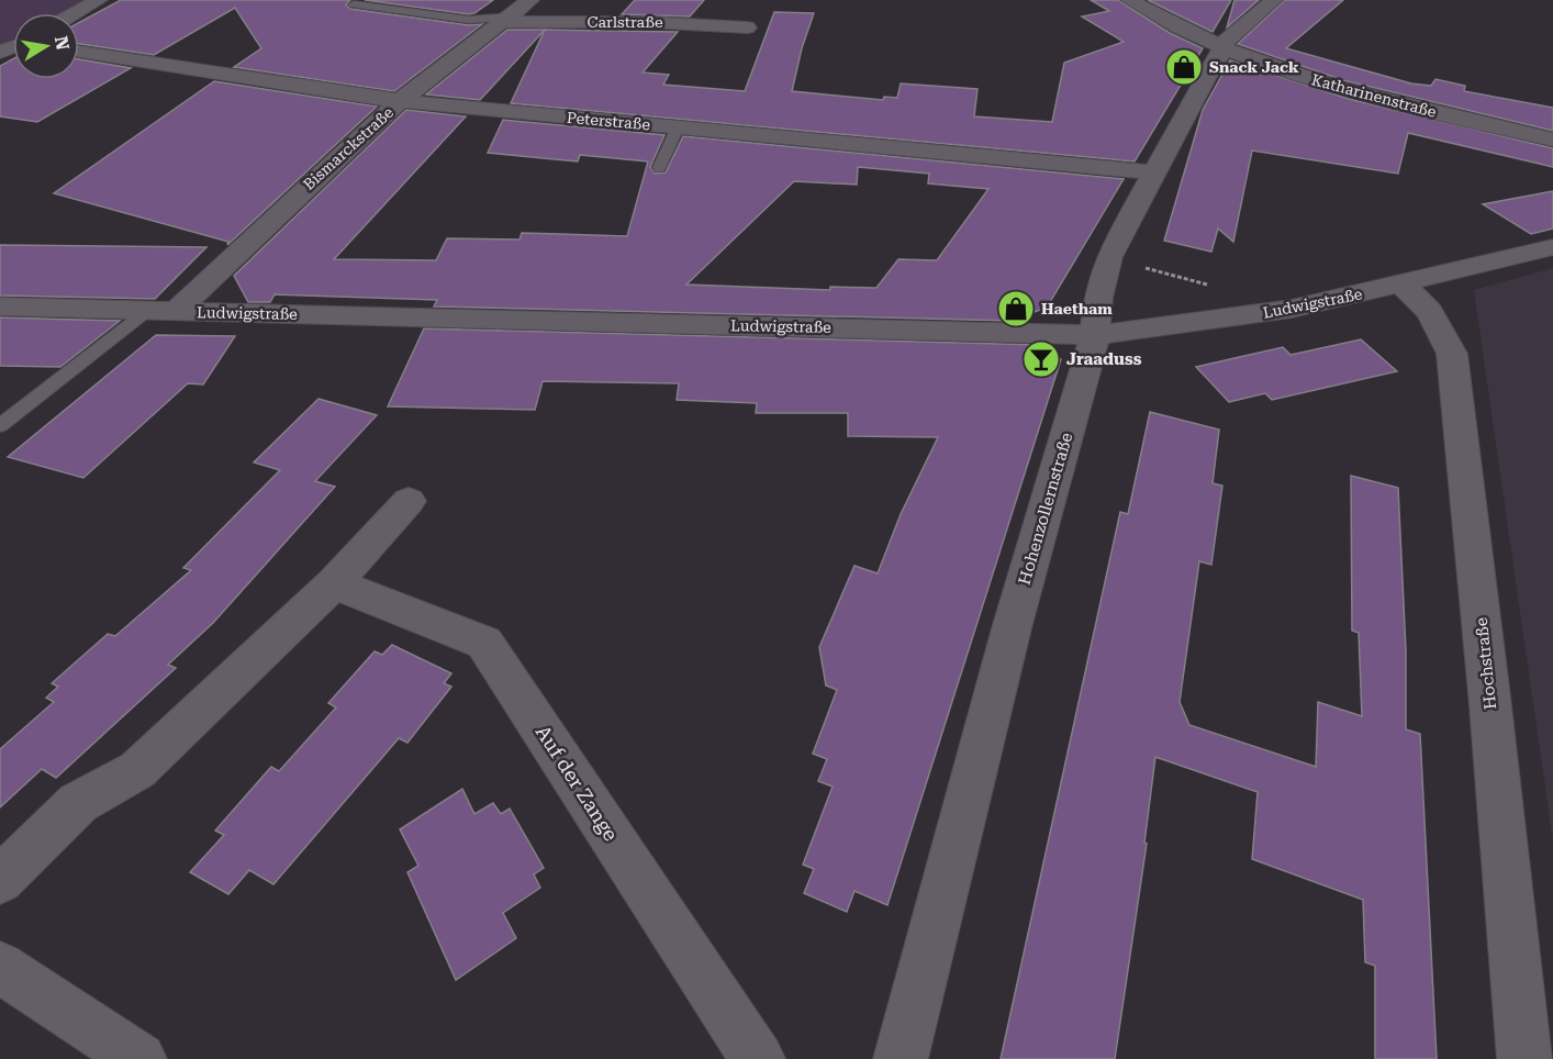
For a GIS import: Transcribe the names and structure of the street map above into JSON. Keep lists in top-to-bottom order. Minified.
{"streets":{"street":["Carlstraße","Katharinenstraße","Peterstraße","Bismarckstraße","Ludwigstraße","Hohenzollernstraße","Hochstraße","Auf der Zange"]},"crossings":[["Carlstraße","Bismarckstraße"],["Katharinenstraße","Hohenzollernstraße"],["Peterstraße","Bismarckstraße"],["Peterstraße","Hohenzollernstraße"],["Bismarckstraße","Ludwigstraße"],["Ludwigstraße","Hohenzollernstraße"],["Ludwigstraße","Hochstraße"]],"places":{"shop":["Snack Jack","Haetham"],"bar":["Jraaduss"]},"north":"right"}
